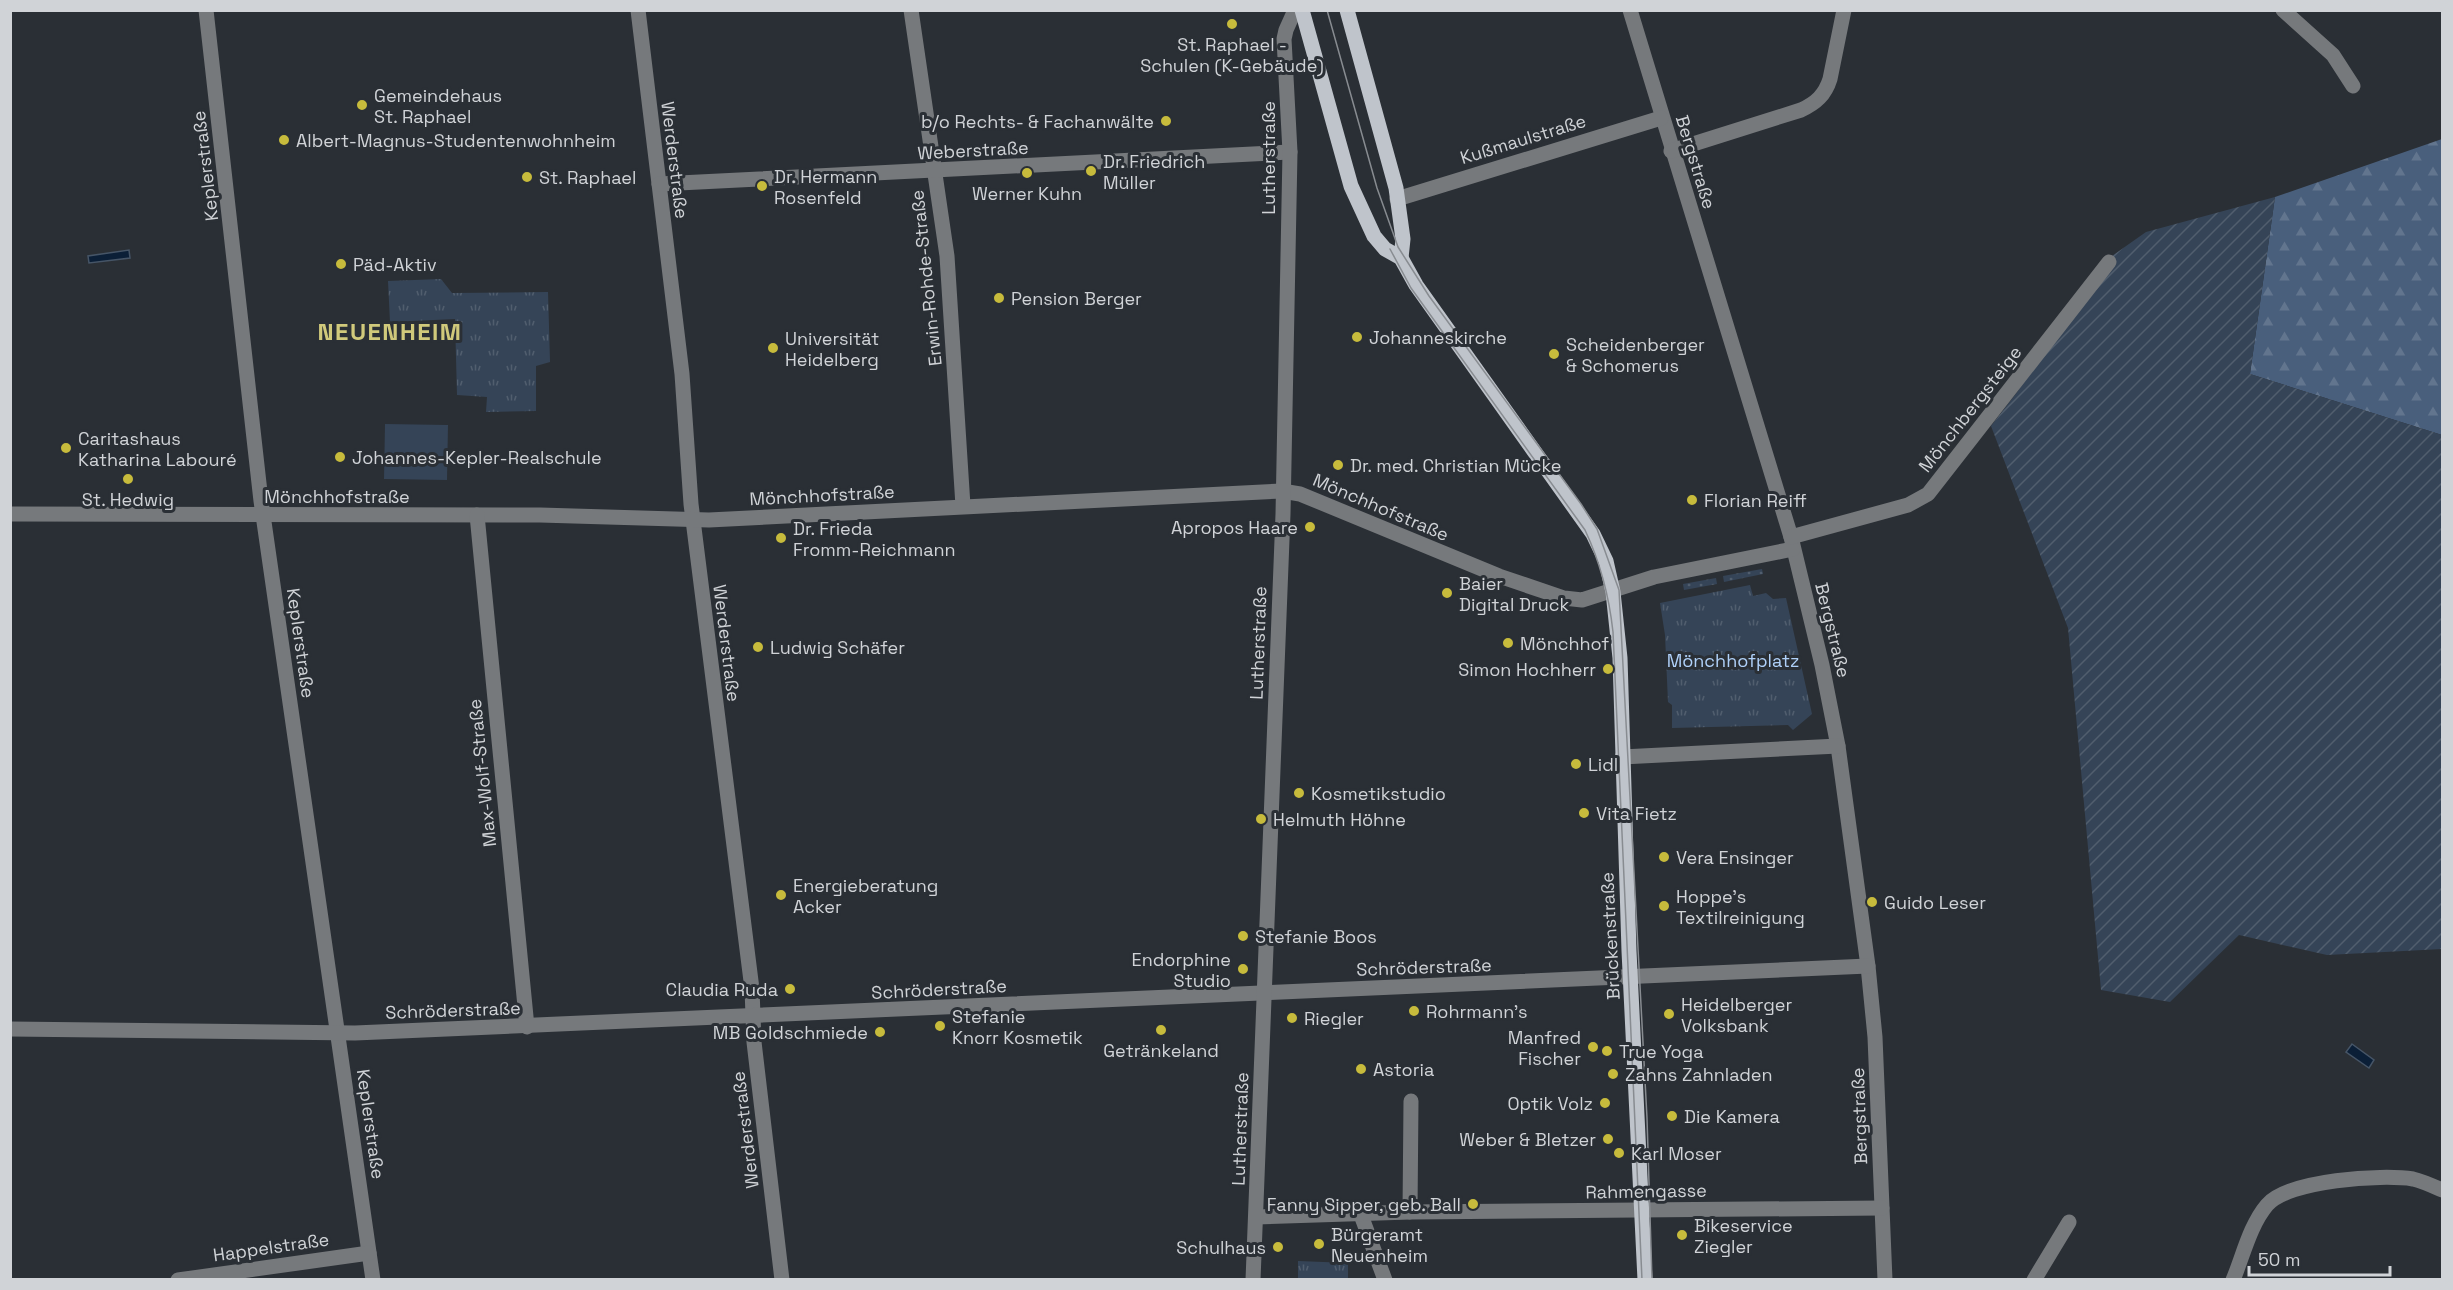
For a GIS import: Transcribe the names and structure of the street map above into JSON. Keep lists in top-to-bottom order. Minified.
{"streets":{"main road":["Brückenstraße"],"street":["Kußmaulstraße","Weberstraße","Lutherstraße","Werderstraße","Bergstraße","Keplerstraße","Erwin-Rohde-Straße","Mönchbergsteige","Mönchhofstraße","Max-Wolf-Straße","Schröderstraße","Rahmengasse","Happelstraße"]},"crossings":[["Kußmaulstraße","Bergstraße"],["Weberstraße","Lutherstraße"],["Weberstraße","Werderstraße"],["Weberstraße","Erwin-Rohde-Straße"],["Lutherstraße","Mönchhofstraße"],["Lutherstraße","Schröderstraße"],["Lutherstraße","Rahmengasse"],["Werderstraße","Mönchhofstraße"],["Werderstraße","Schröderstraße"],["Bergstraße","Mönchbergsteige"],["Bergstraße","Schröderstraße"],["Bergstraße","Rahmengasse"],["Keplerstraße","Mönchhofstraße"],["Keplerstraße","Schröderstraße"],["Keplerstraße","Happelstraße"],["Erwin-Rohde-Straße","Mönchhofstraße"],["Mönchhofstraße","Max-Wolf-Straße"],["Mönchhofstraße","Brückenstraße"],["Max-Wolf-Straße","Schröderstraße"],["Brückenstraße","Schröderstraße"],["Brückenstraße","Rahmengasse"]],"districts":["NEUENHEIM"],"parks":["Mönchhofplatz"],"places":["St. Raphael - Schulen (K-Gebäude)","Gemeindehaus St. Raphael","b/o Rechts- & Fachanwälte","Albert-Magnus-Studentenwohnheim","Dr. Friedrich Müller","Werner Kuhn","St. Raphael","Dr. Hermann Rosenfeld","Päd-Aktiv","Pension Berger","Johanneskirche","Universität Heidelberg","Scheidenberger & Schomerus","Caritashaus Katharina Labouré","Johannes-Kepler-Realschule","Dr. med. Christian Mücke","St. Hedwig","Florian Reiff","Apropos Haare","Dr. Frieda Fromm-Reichmann","Baier Digital Druck","Mönchhof","Ludwig Schäfer","Simon Hochherr","Lidl","Kosmetikstudio","Vita Fietz","Helmuth Höhne","Vera Ensinger","Energieberatung Acker","Guido Leser","Hoppe's Textilreinigung","Stefanie Boos","Endorphine Studio","Claudia Ruda","Rohrmann's","Heidelberger Volksbank","Riegler","Stefanie Knorr Kosmetik","Getränkeland","MB Goldschmiede","Manfred Fischer","True Yoga","Astoria","Zahns Zahnladen","Optik Volz","Die Kamera","Weber & Bletzer","Karl Moser","Fanny Sipper, geb. Ball","Bikeservice Ziegler","Bürgeramt Neuenheim","Schulhaus"],"scale_bar":"50 m"}
